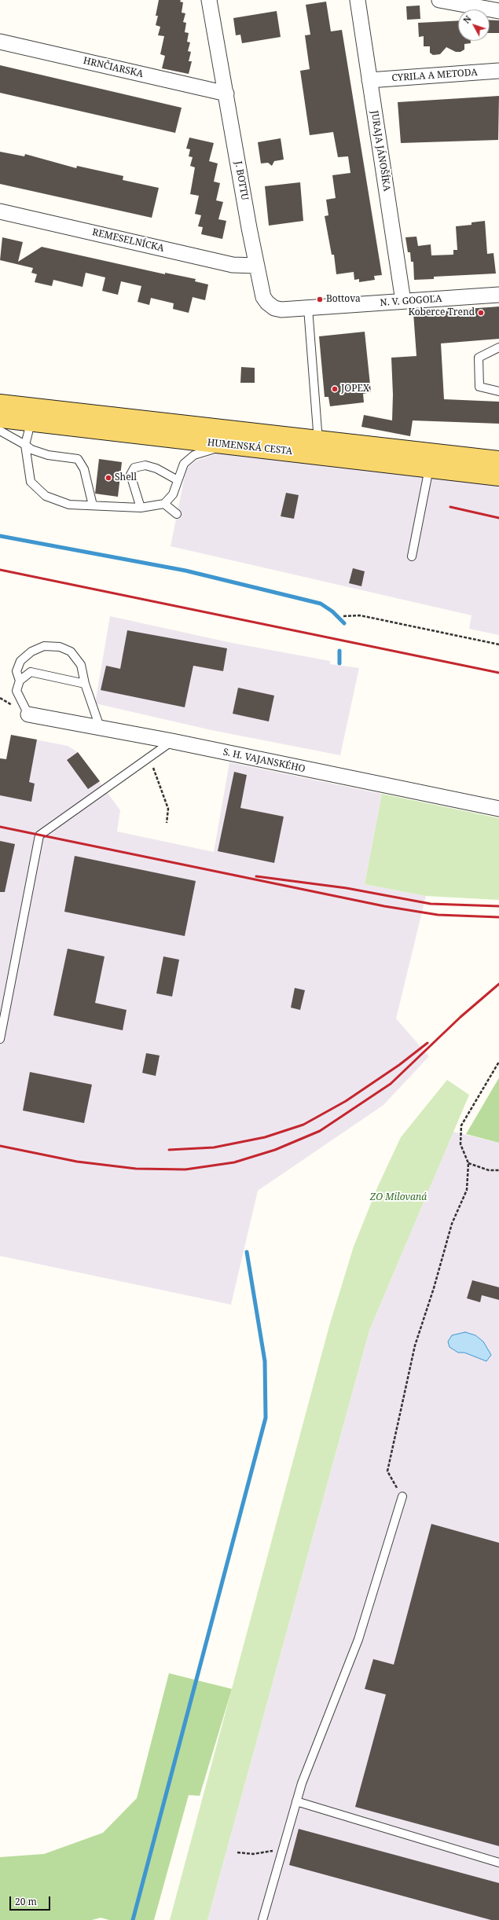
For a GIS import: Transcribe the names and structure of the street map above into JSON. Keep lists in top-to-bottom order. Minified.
{"streets":{"main road":["HUMENSKÁ CESTA"],"street":["HRNČIARSKA","CYRILA A METODA","JURAJA JÁNOŠÍKA","J. BOTTU","REMESELNÍCKA","N. V. GOGOĽA","S. H. VAJANSKÉHO"]},"crossings":[["HRNČIARSKA","J. BOTTU"],["CYRILA A METODA","JURAJA JÁNOŠÍKA"],["JURAJA JÁNOŠÍKA","N. V. GOGOĽA"],["J. BOTTU","REMESELNÍCKA"],["J. BOTTU","N. V. GOGOĽA"]],"parks":["ZO Milovaná"],"places":["Bottova","Koberce Trend","JOPEX","Shell"],"scale_bar":"20 m","north":"top left"}
